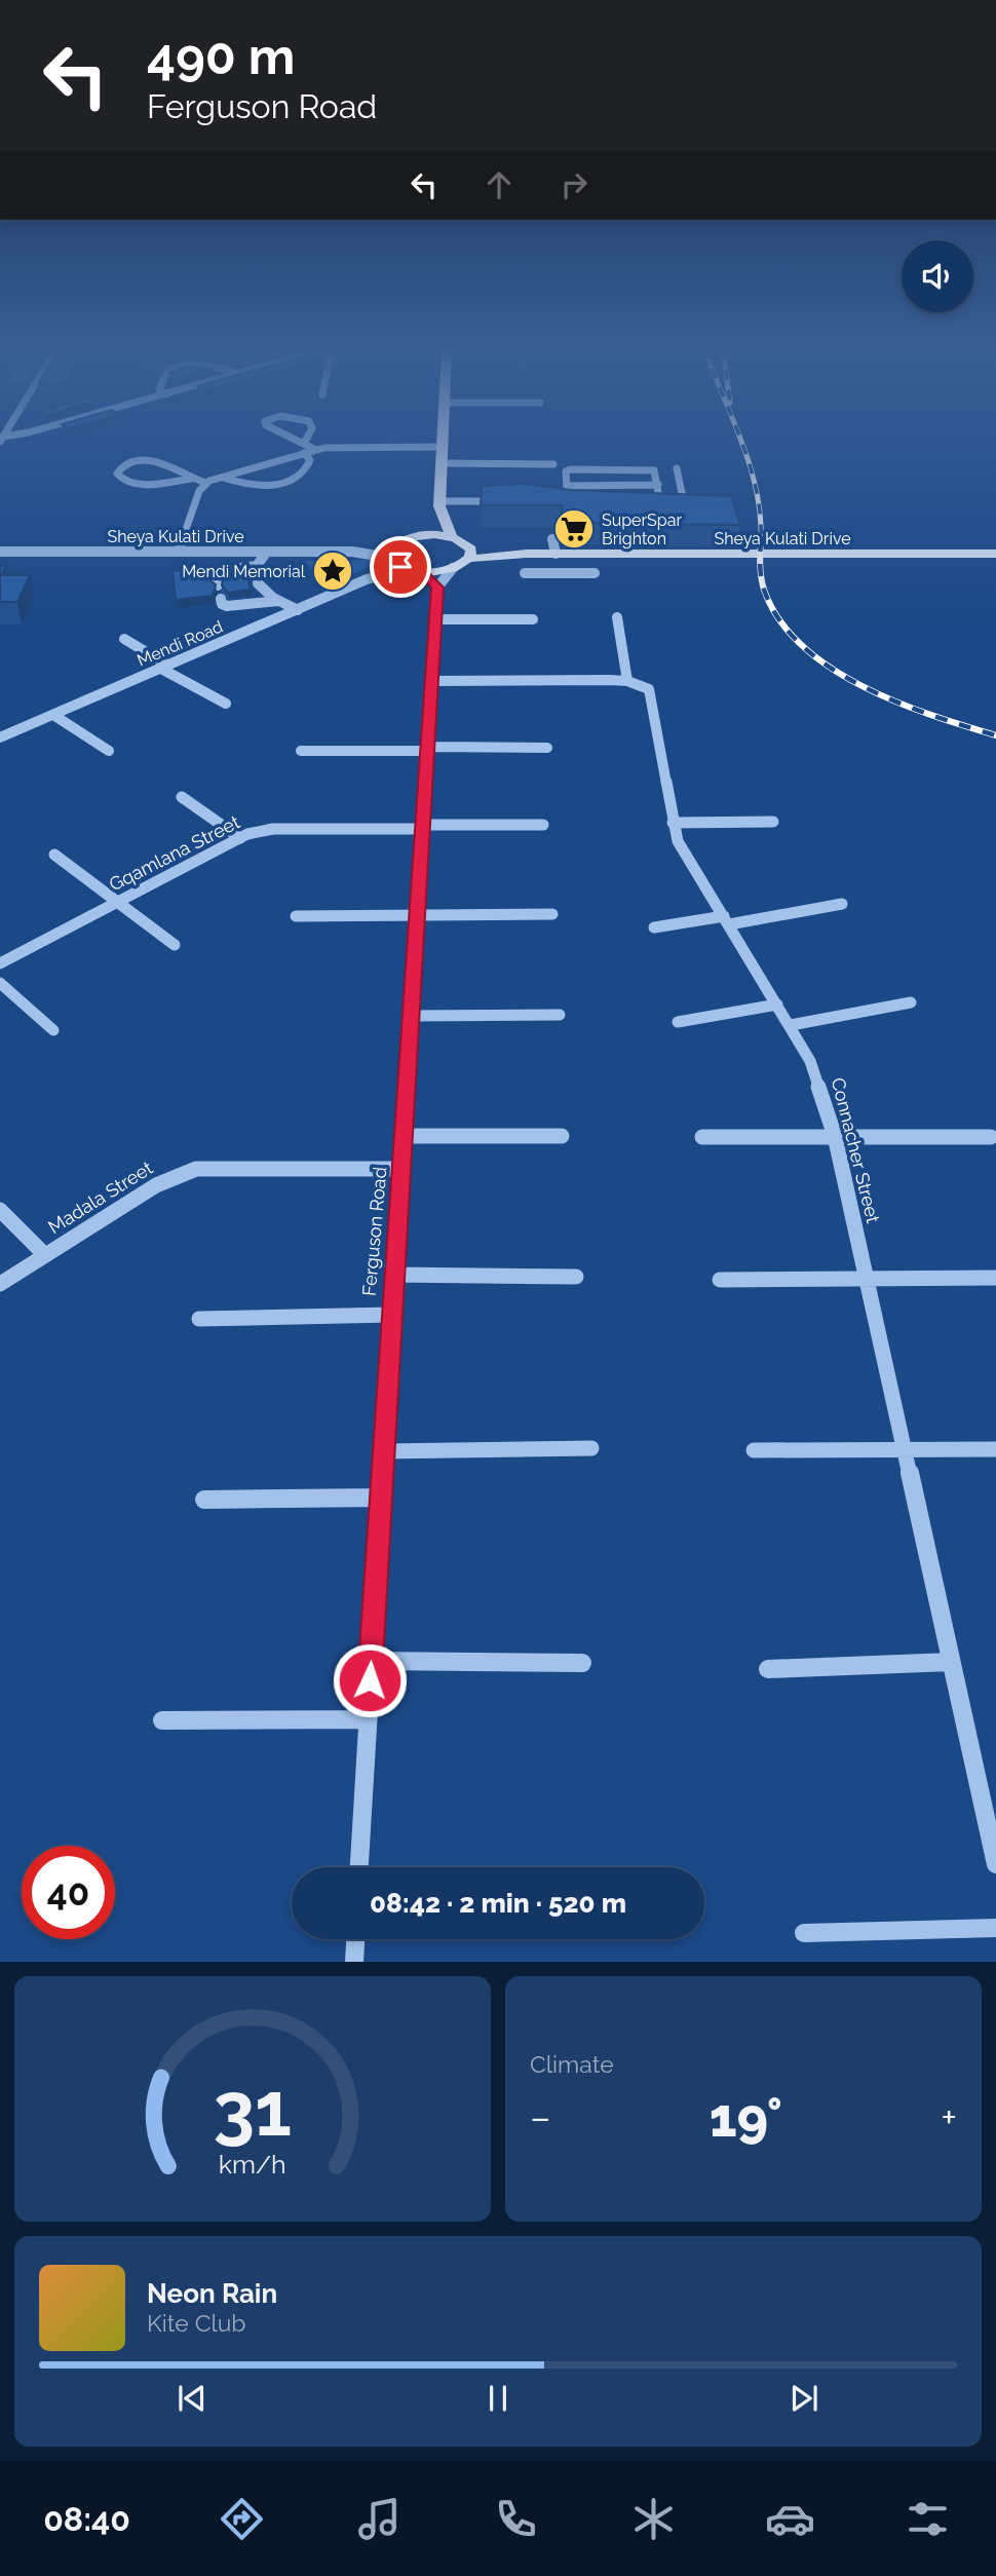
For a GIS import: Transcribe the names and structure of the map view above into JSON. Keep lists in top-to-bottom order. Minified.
{"streets":{"main road":["Sheya Kulati Drive"],"street":["Mendi Road","Gqamlana Street","Connacher Street","Madala Street","Ferguson Road"]},"crossings":[["Sheya Kulati Drive","Mendi Road"],["Gqamlana Street","Ferguson Road"],["Madala Street","Ferguson Road"]],"places":{"supermarket":["SuperSpar Brighton"],"place":["Mendi Memorial"]},"page":{"turn":["490 m","Ferguson Road"],"limit":"40","trip":"08:42 · 2 min · 520 m","tile":"Climate","heat":["−","19°","+"],"song":["Neon Rain","Kite Club"],"tabs":"08:40","gauge":["31","km/h"]}}
